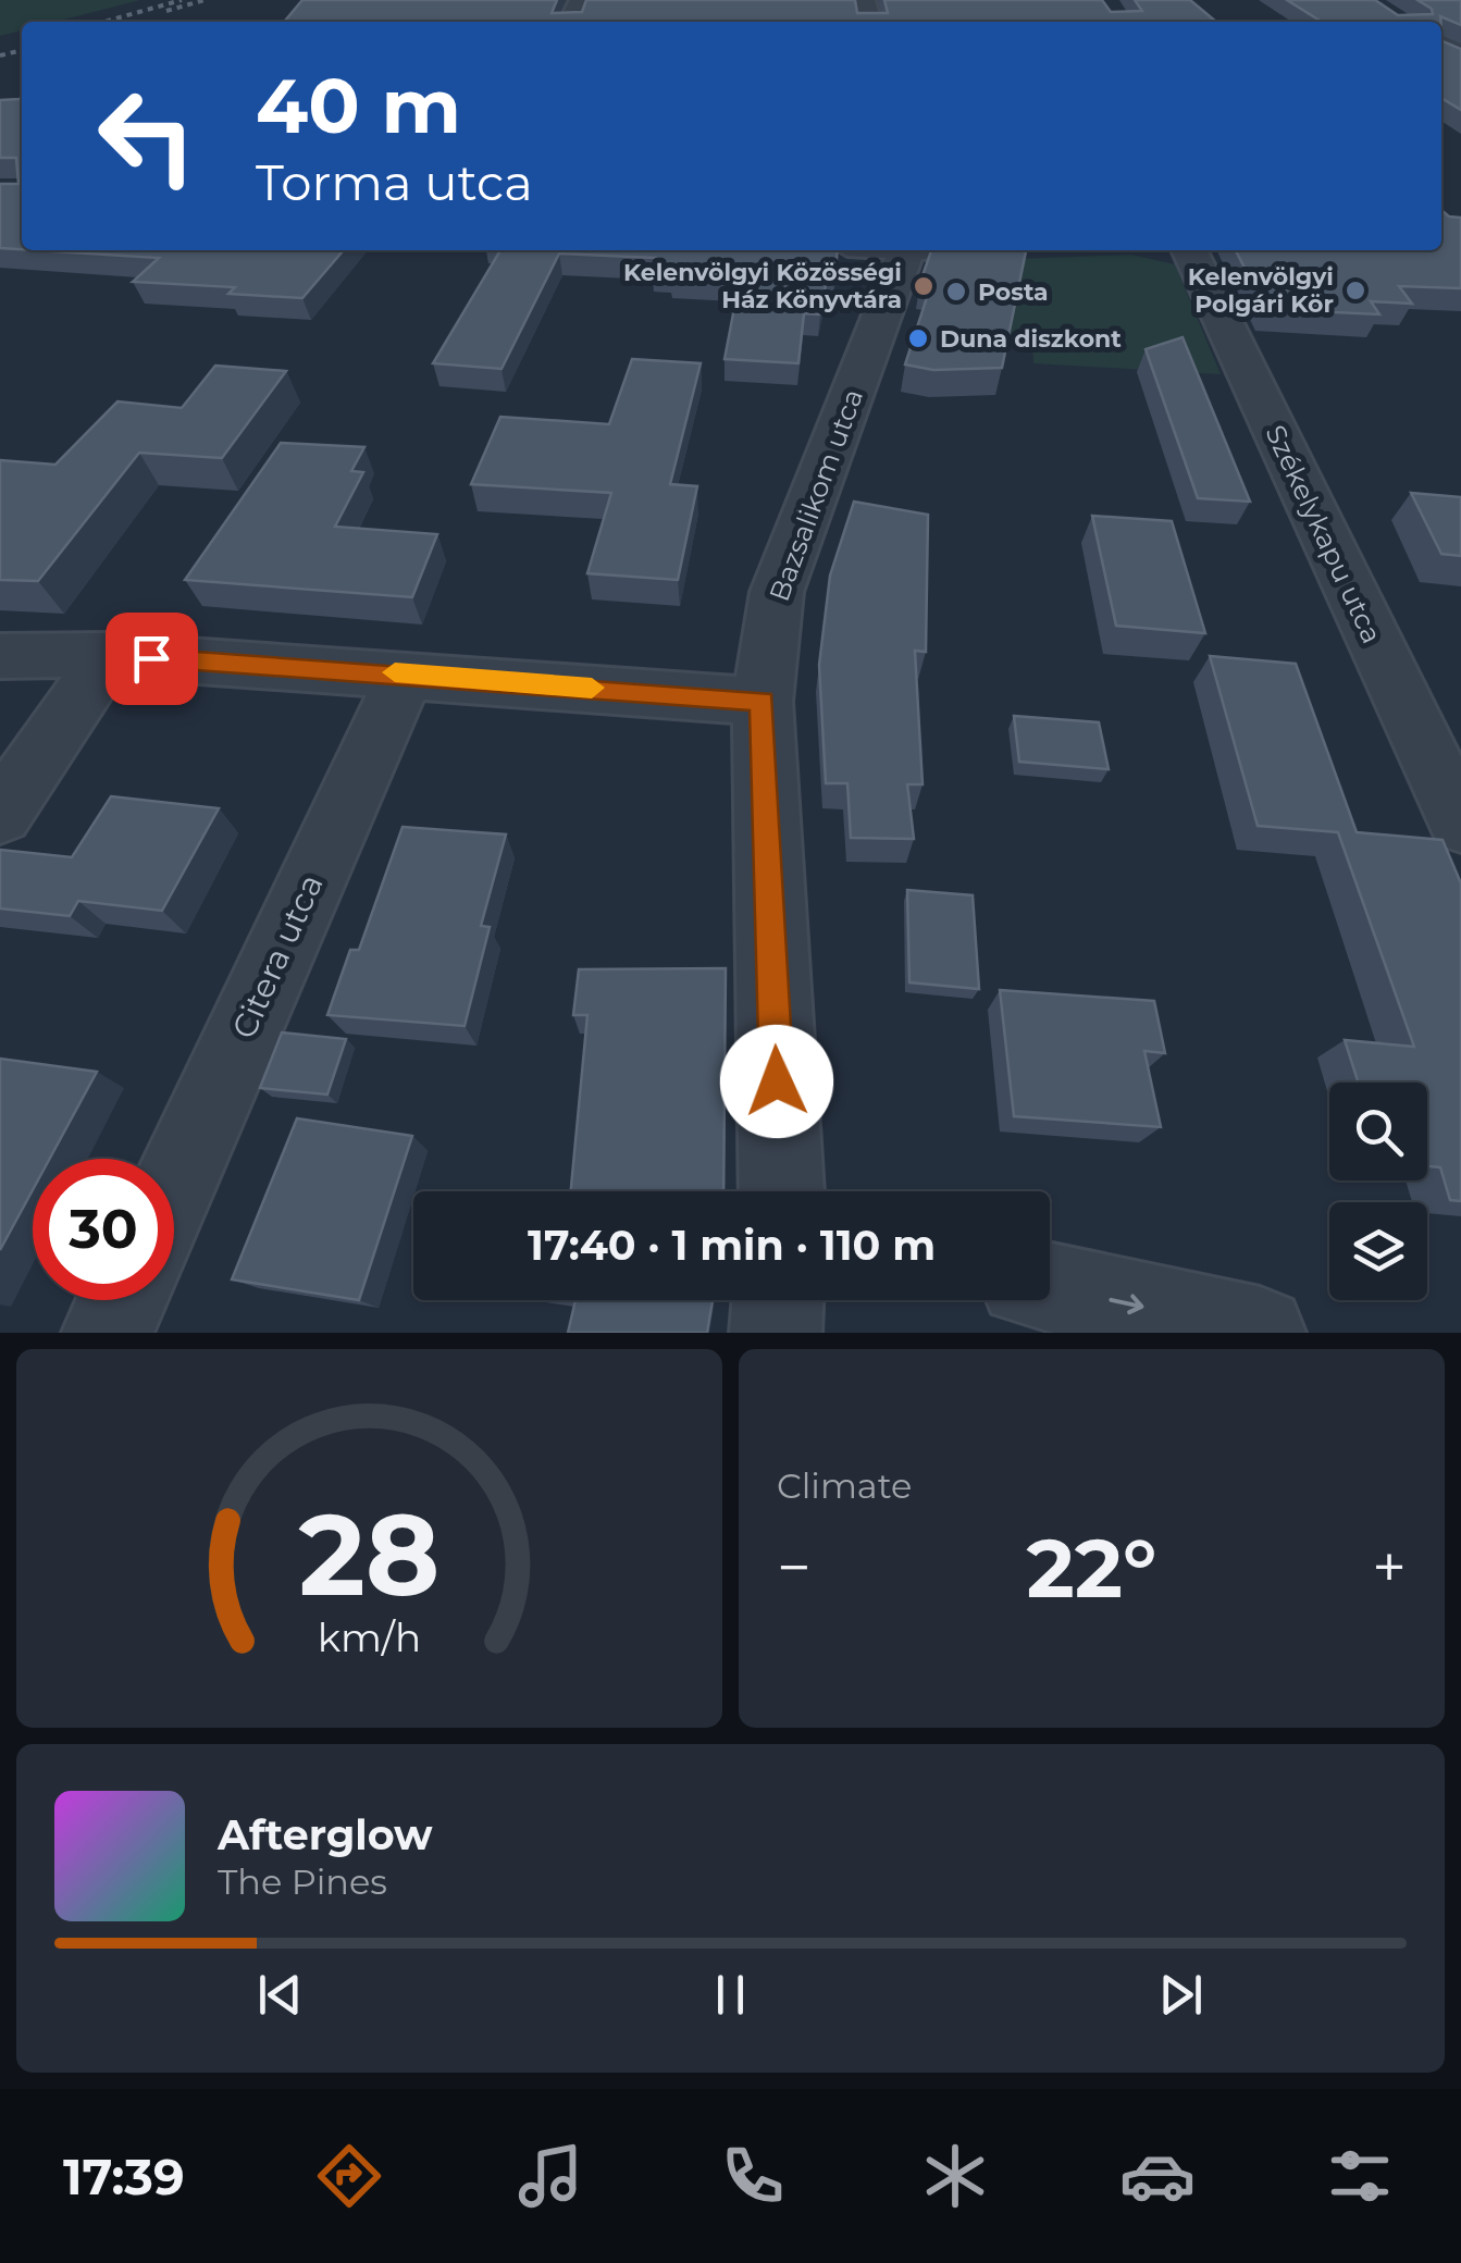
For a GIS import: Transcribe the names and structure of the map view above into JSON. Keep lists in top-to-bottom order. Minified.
{"streets":{"street":["Bazsalikom utca","Székelykapu utca","Citera utca"]},"places":["Kelenvölgyi Közösségi Ház Könyvtára","Kelenvölgyi Polgári Kör","Posta","Duna diszkont"],"page":{"turn":["40 m","Torma utca"],"limit":"30","trip":"17:40 · 1 min · 110 m","tile":"Climate","heat":["−","22°","+"],"song":["Afterglow","The Pines"],"tabs":"17:39","gauge":["28","km/h"]}}
